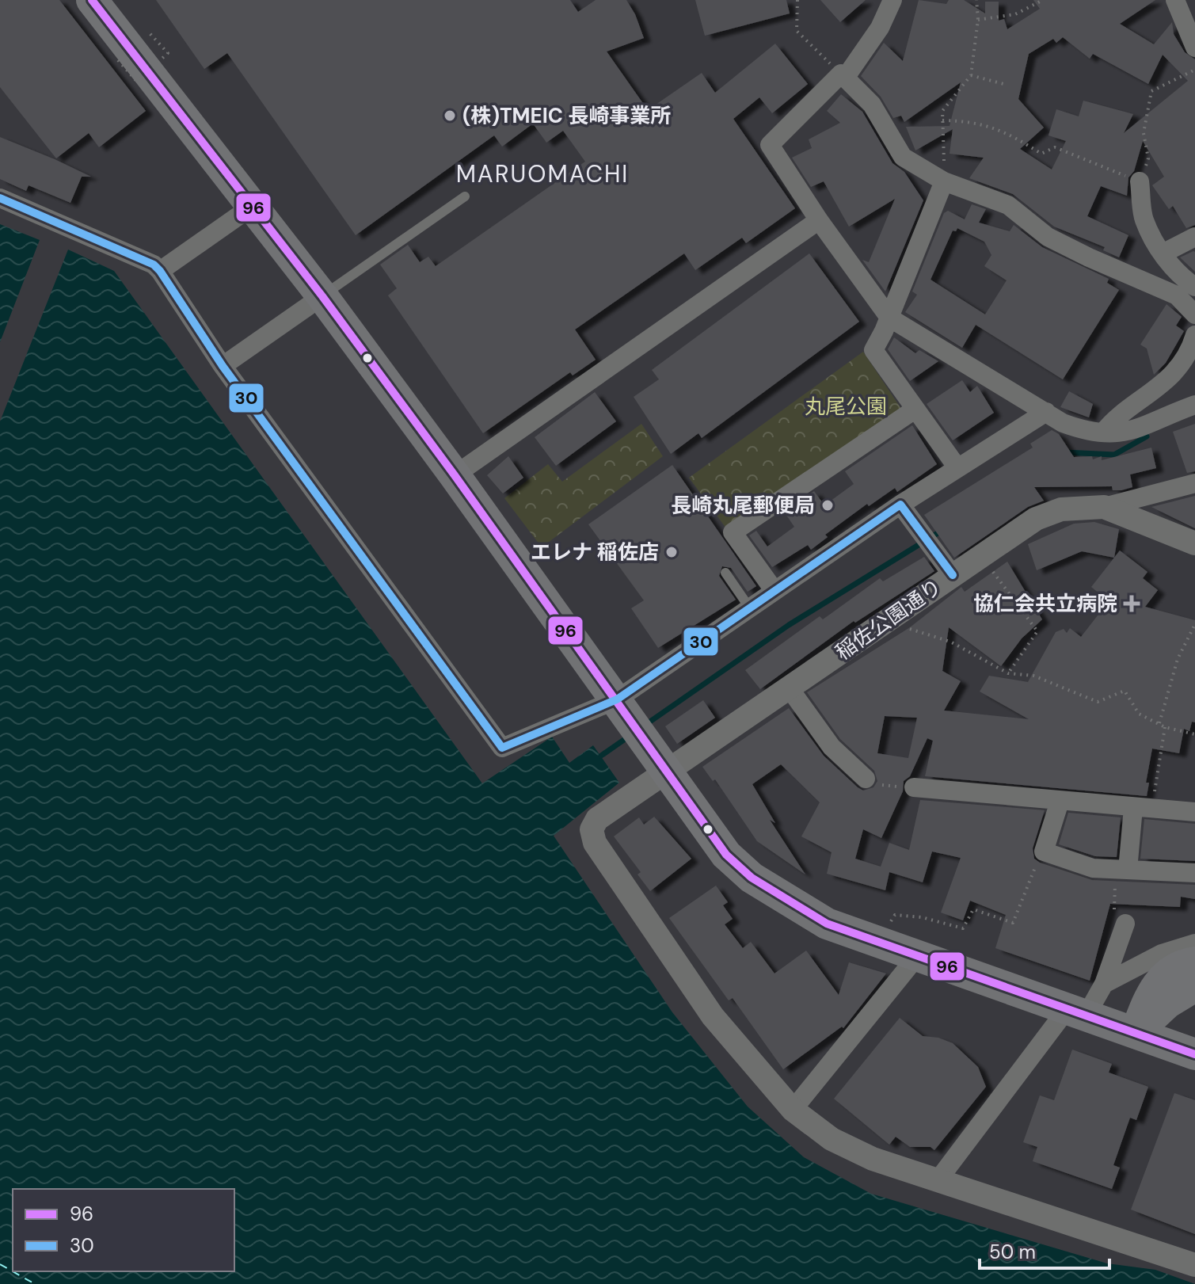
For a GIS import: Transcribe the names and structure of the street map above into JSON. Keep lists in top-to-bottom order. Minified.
{"streets":{"street":["稲佐公園通り"]},"districts":["MARUOMACHI"],"parks":["丸尾公園"],"places":{"other":["(株)TMEIC 長崎事業所","長崎丸尾郵便局","エレナ 稲佐店"],"health":["協仁会共立病院"]},"lines":["transit line 96","transit line 30"],"legend":["96","30"],"scale_bar":"50 m"}
